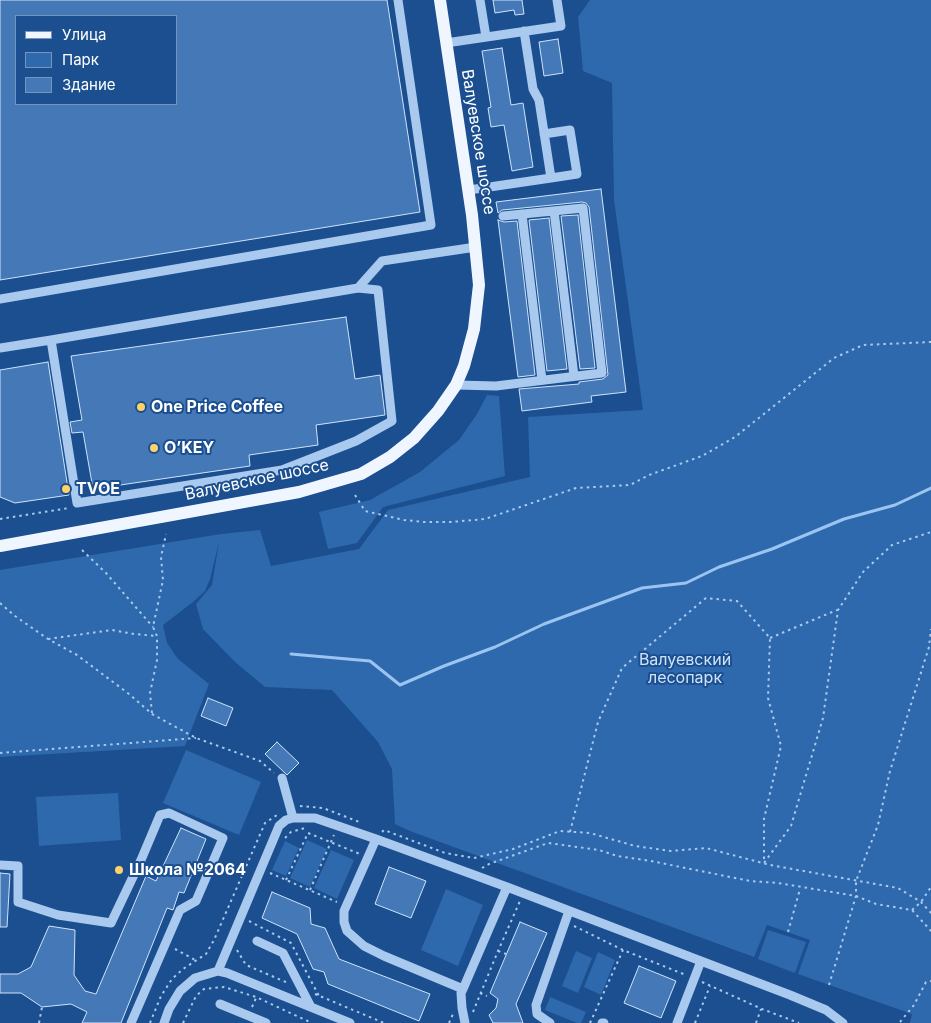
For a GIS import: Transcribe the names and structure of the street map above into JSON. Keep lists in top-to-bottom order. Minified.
{"streets":{"main road":["Валуевское шоссе"]},"parks":["Валуевский лесопарк"],"places":["One Price Coffee","O’KEY","TVOE","Школа №2064"],"legend":["Улица","Парк","Здание"]}
